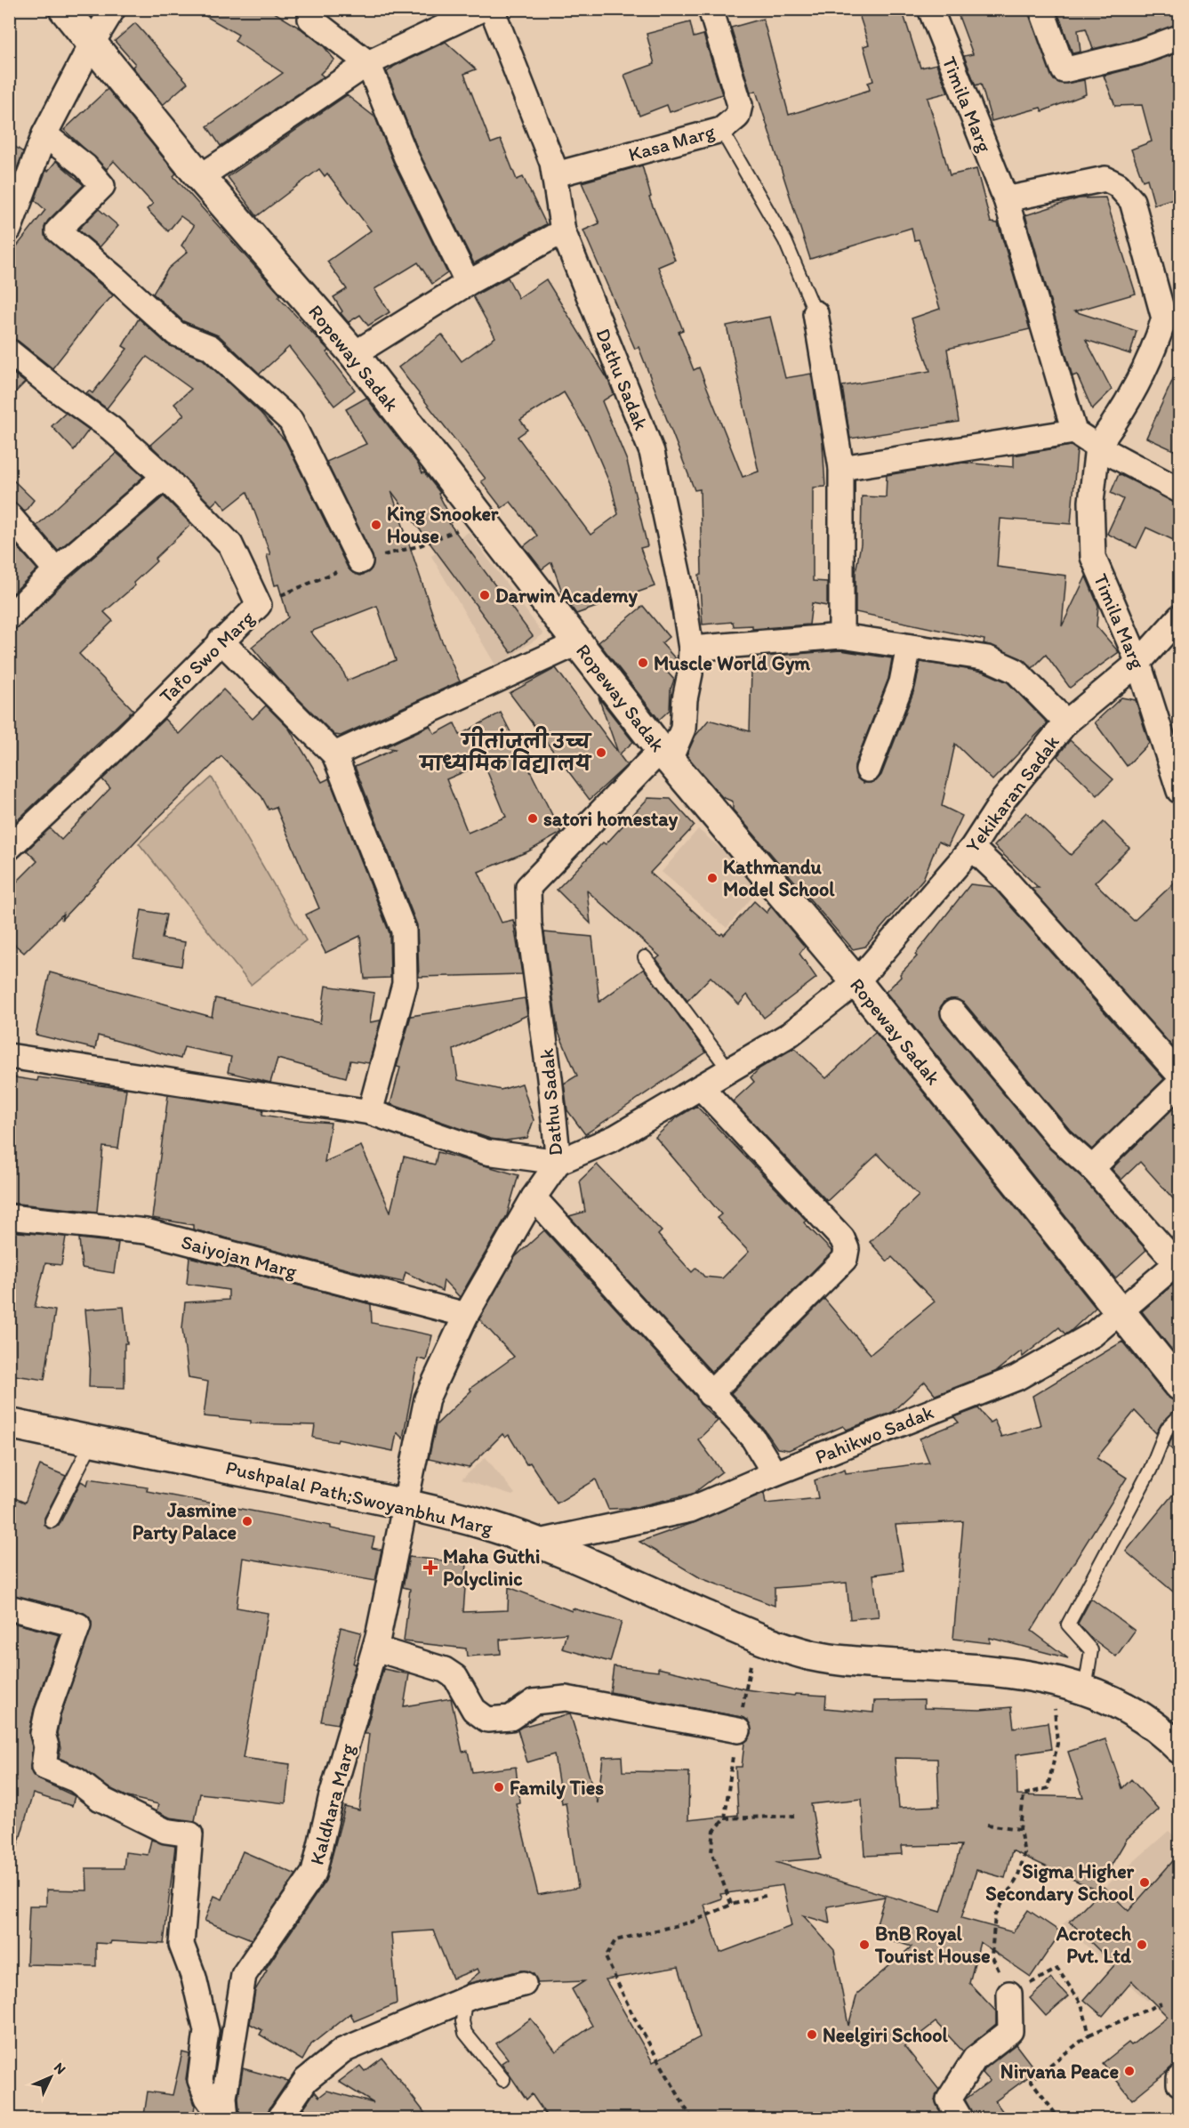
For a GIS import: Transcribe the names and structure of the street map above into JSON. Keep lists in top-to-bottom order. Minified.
{"streets":{"main road":["Ropeway Sadak","Pushpalal Path;Swoyanbhu Marg"],"street":["Timila Marg","Kasa Marg","Dathu Sadak","Tafo Swo Marg","Yekikaran Sadak","Saiyojan Marg","Pahikwo Sadak","Kaldhara Marg"]},"crossings":[["Timila Marg","Yekikaran Sadak"],["Kasa Marg","Dathu Sadak"],["Ropeway Sadak","Dathu Sadak"],["Ropeway Sadak","Yekikaran Sadak"],["Ropeway Sadak","Pahikwo Sadak"],["Dathu Sadak","Yekikaran Sadak"],["Dathu Sadak","Saiyojan Marg"],["Dathu Sadak","Pushpalal Path;Swoyanbhu Marg"],["Dathu Sadak","Kaldhara Marg"],["Pahikwo Sadak","Pushpalal Path;Swoyanbhu Marg"],["Pushpalal Path;Swoyanbhu Marg","Kaldhara Marg"]],"places":{"other":["King Snooker House","Darwin Academy","Muscle World Gym","गीतांजली उच्च माध्यमिक विद्यालय","satori homestay","Kathmandu Model School","Jasmine Party Palace","Family Ties","Sigma Higher Secondary School","BnB Royal Tourist House","Acrotech Pvt. Ltd","Neelgiri School","Nirvana Peace"],"health":["Maha Guthi Polyclinic"]},"north":"top right"}
